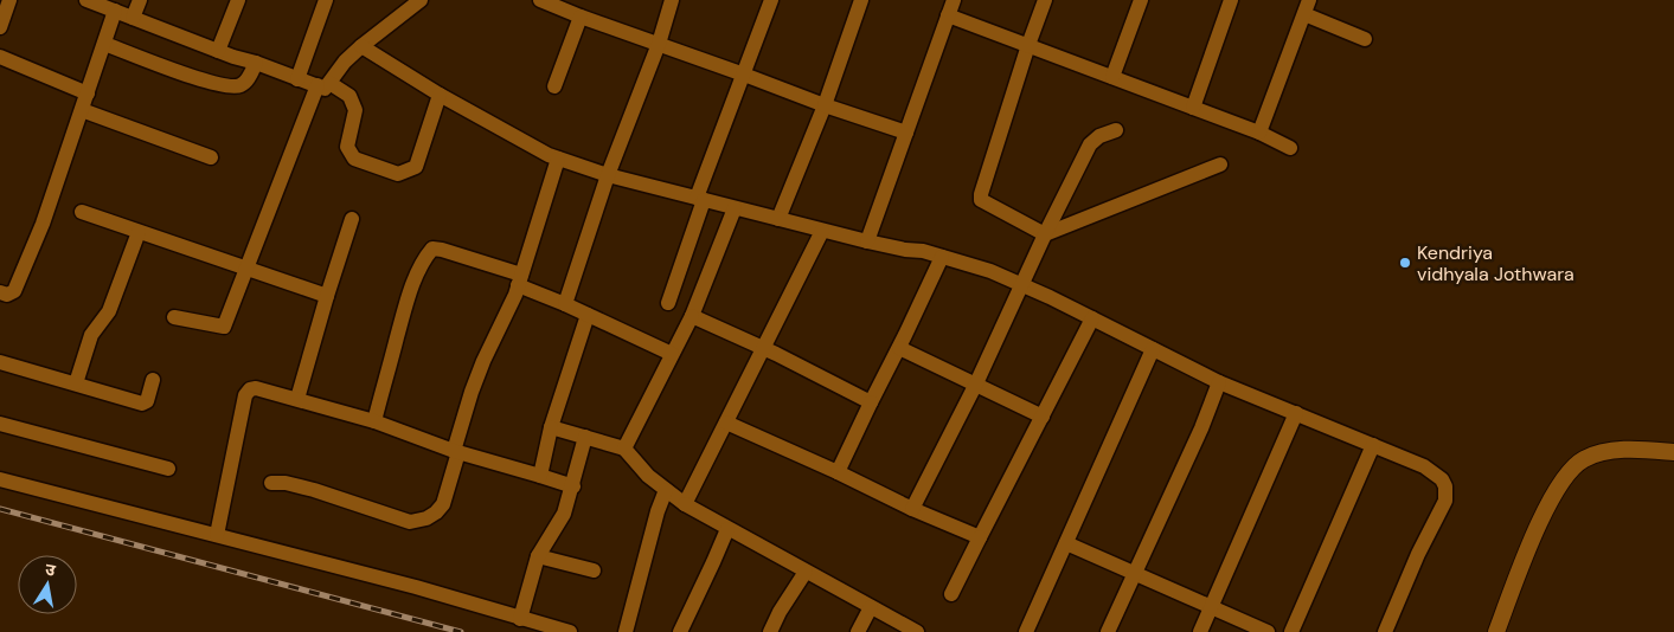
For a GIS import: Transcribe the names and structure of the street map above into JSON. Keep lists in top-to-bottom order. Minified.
{"places":["Kendriya vidhyala Jothwara"],"north":"top"}
